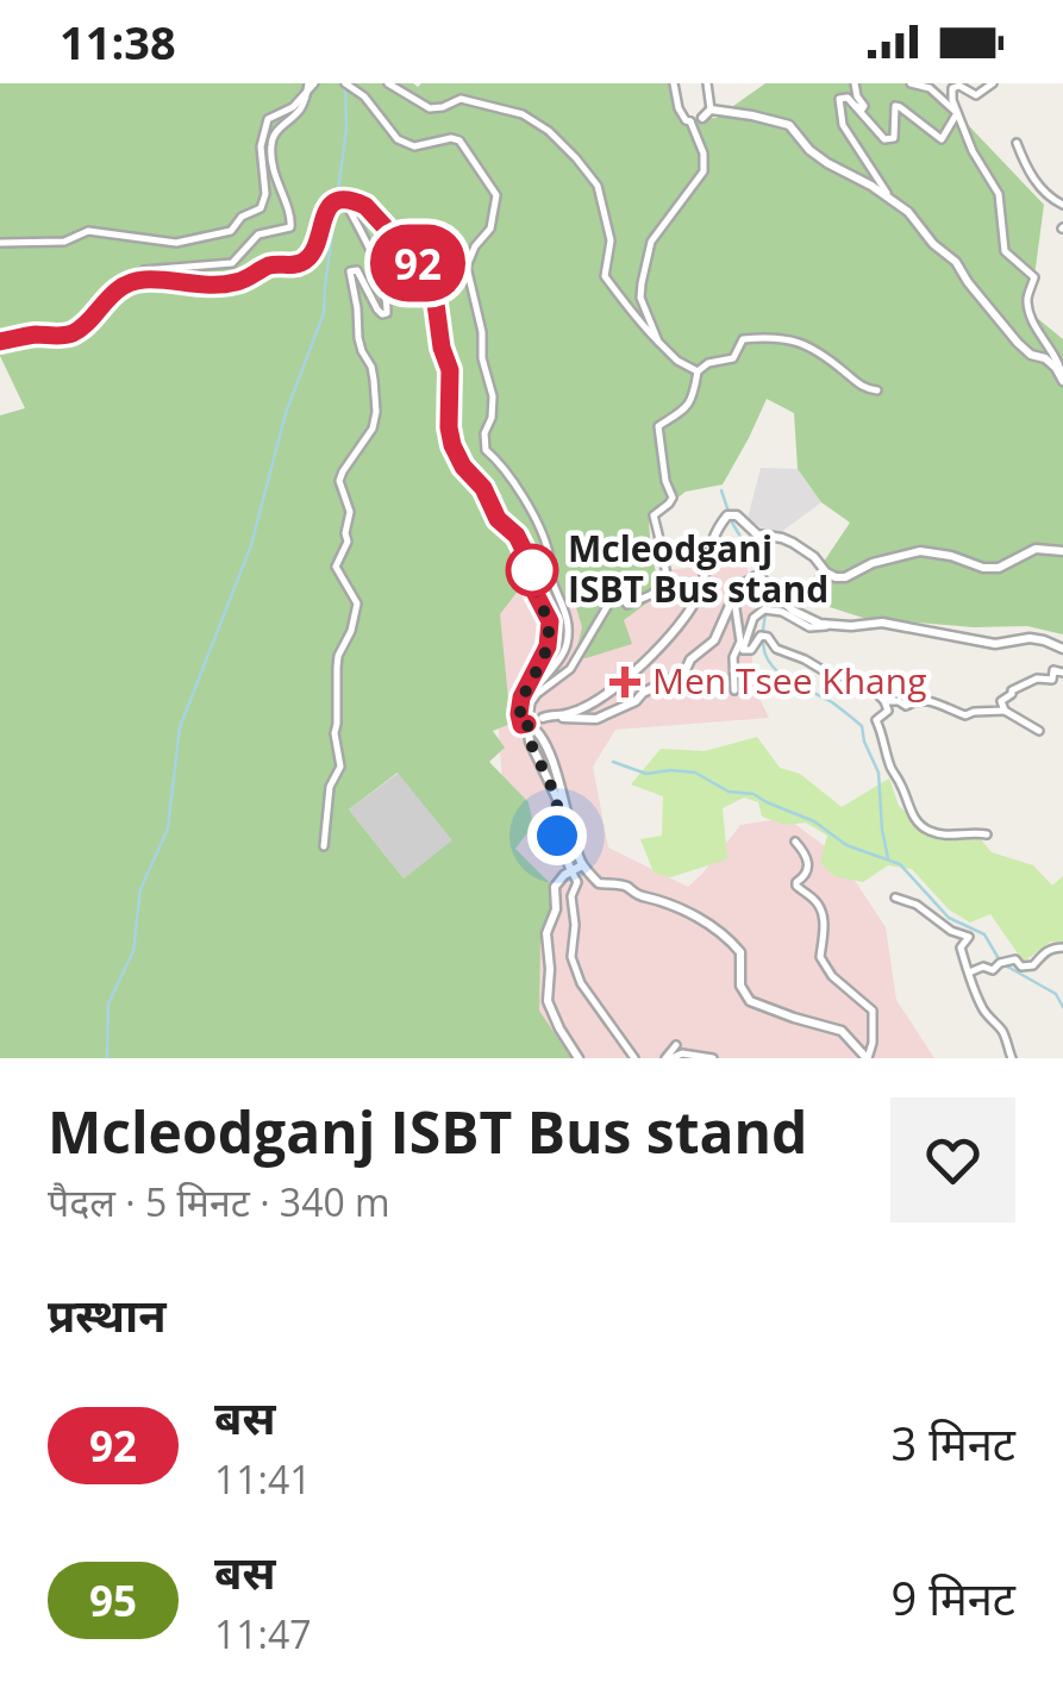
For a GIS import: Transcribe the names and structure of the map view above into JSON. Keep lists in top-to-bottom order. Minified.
{"places":{"other":["Mcleodganj ISBT Bus stand"],"health":["Men Tsee Khang"]},"lines":["bus line 92"],"page":{"status":"11:38","on_map":"92","heading":[["Mcleodganj ISBT Bus stand","पैदल · 5 मिनट · 340 m"],"प्रस्थान"],"list":[{"mark":"92","name":"बस","note":"11:41","value":"3 मिनट"},{"mark":"95","name":"बस","note":"11:47","value":"9 मिनट"}]}}
